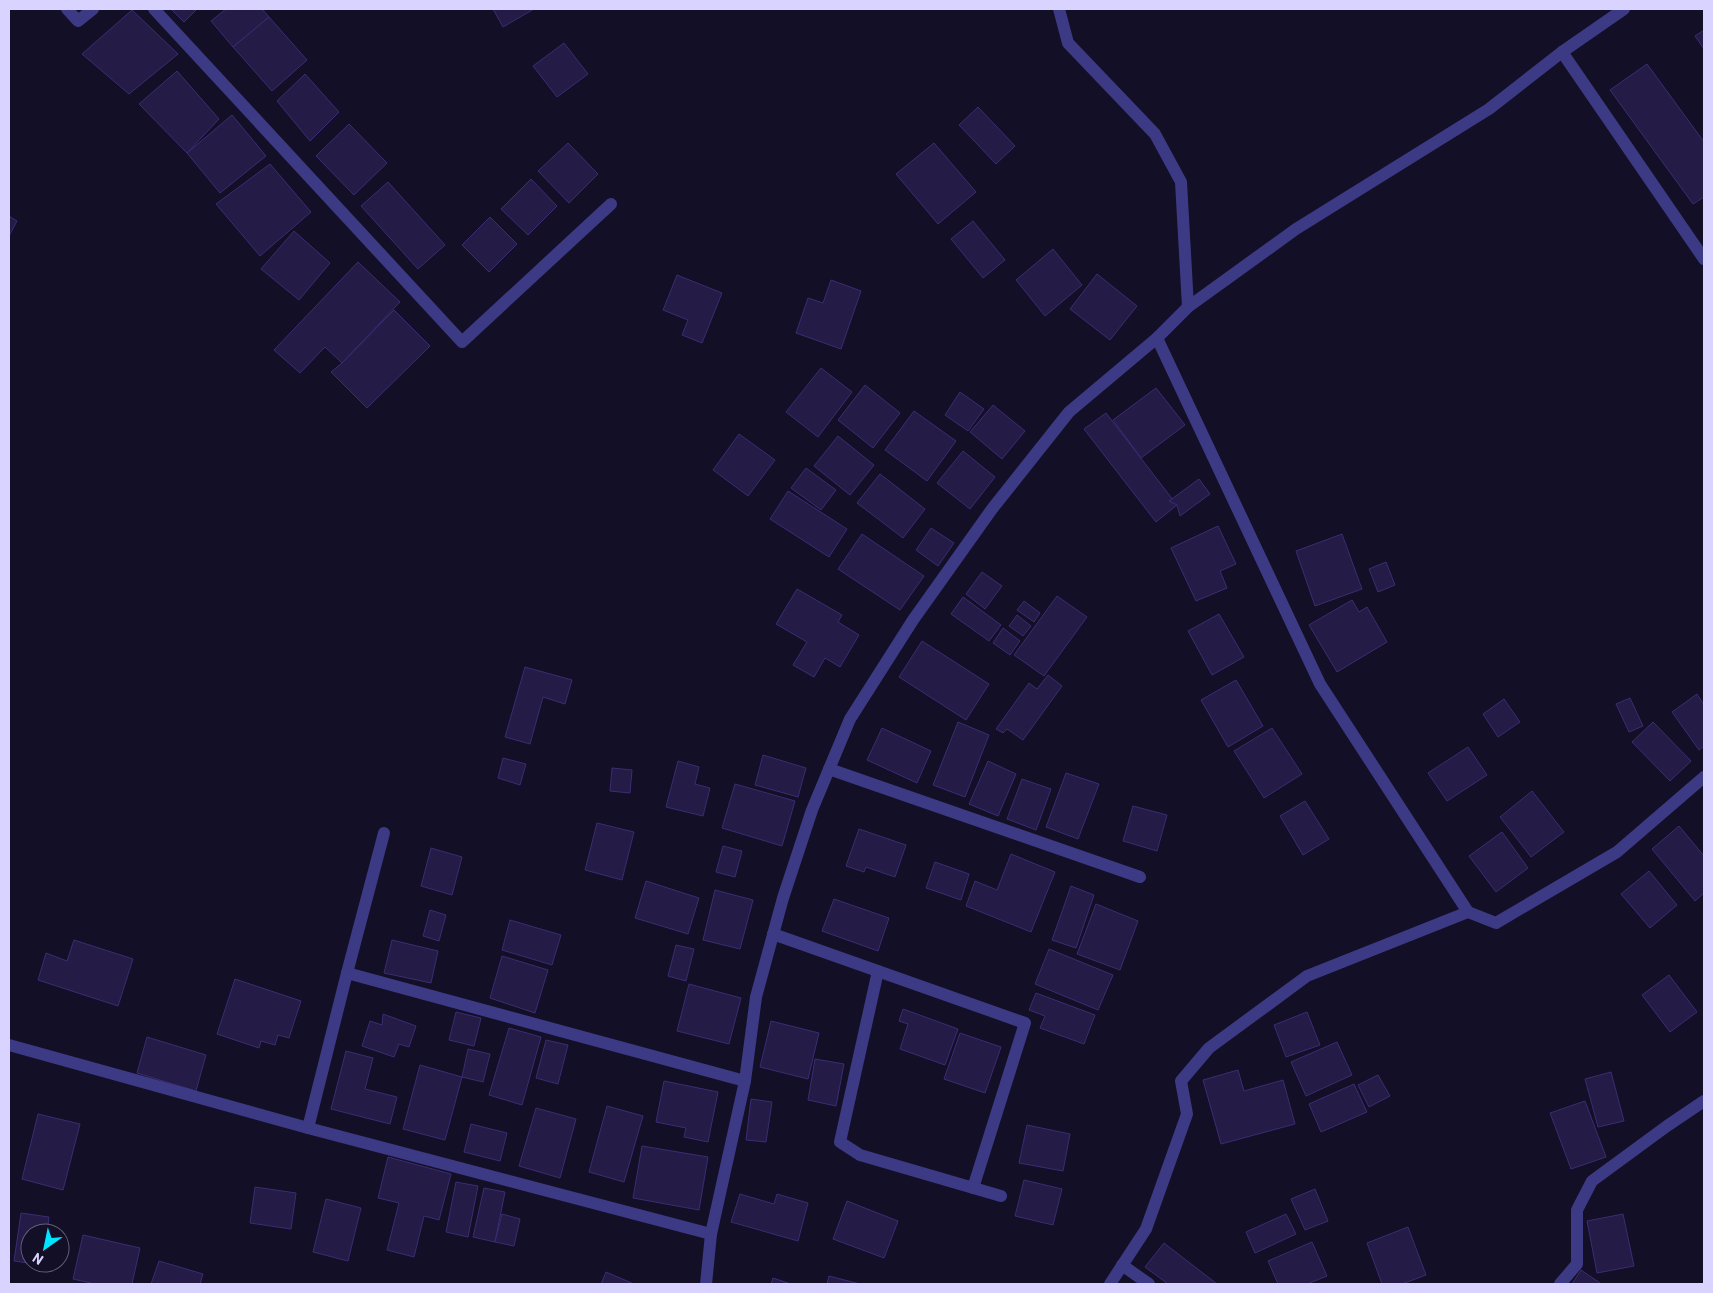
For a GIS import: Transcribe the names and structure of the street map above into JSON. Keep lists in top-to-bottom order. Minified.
{"north":"bottom left"}
